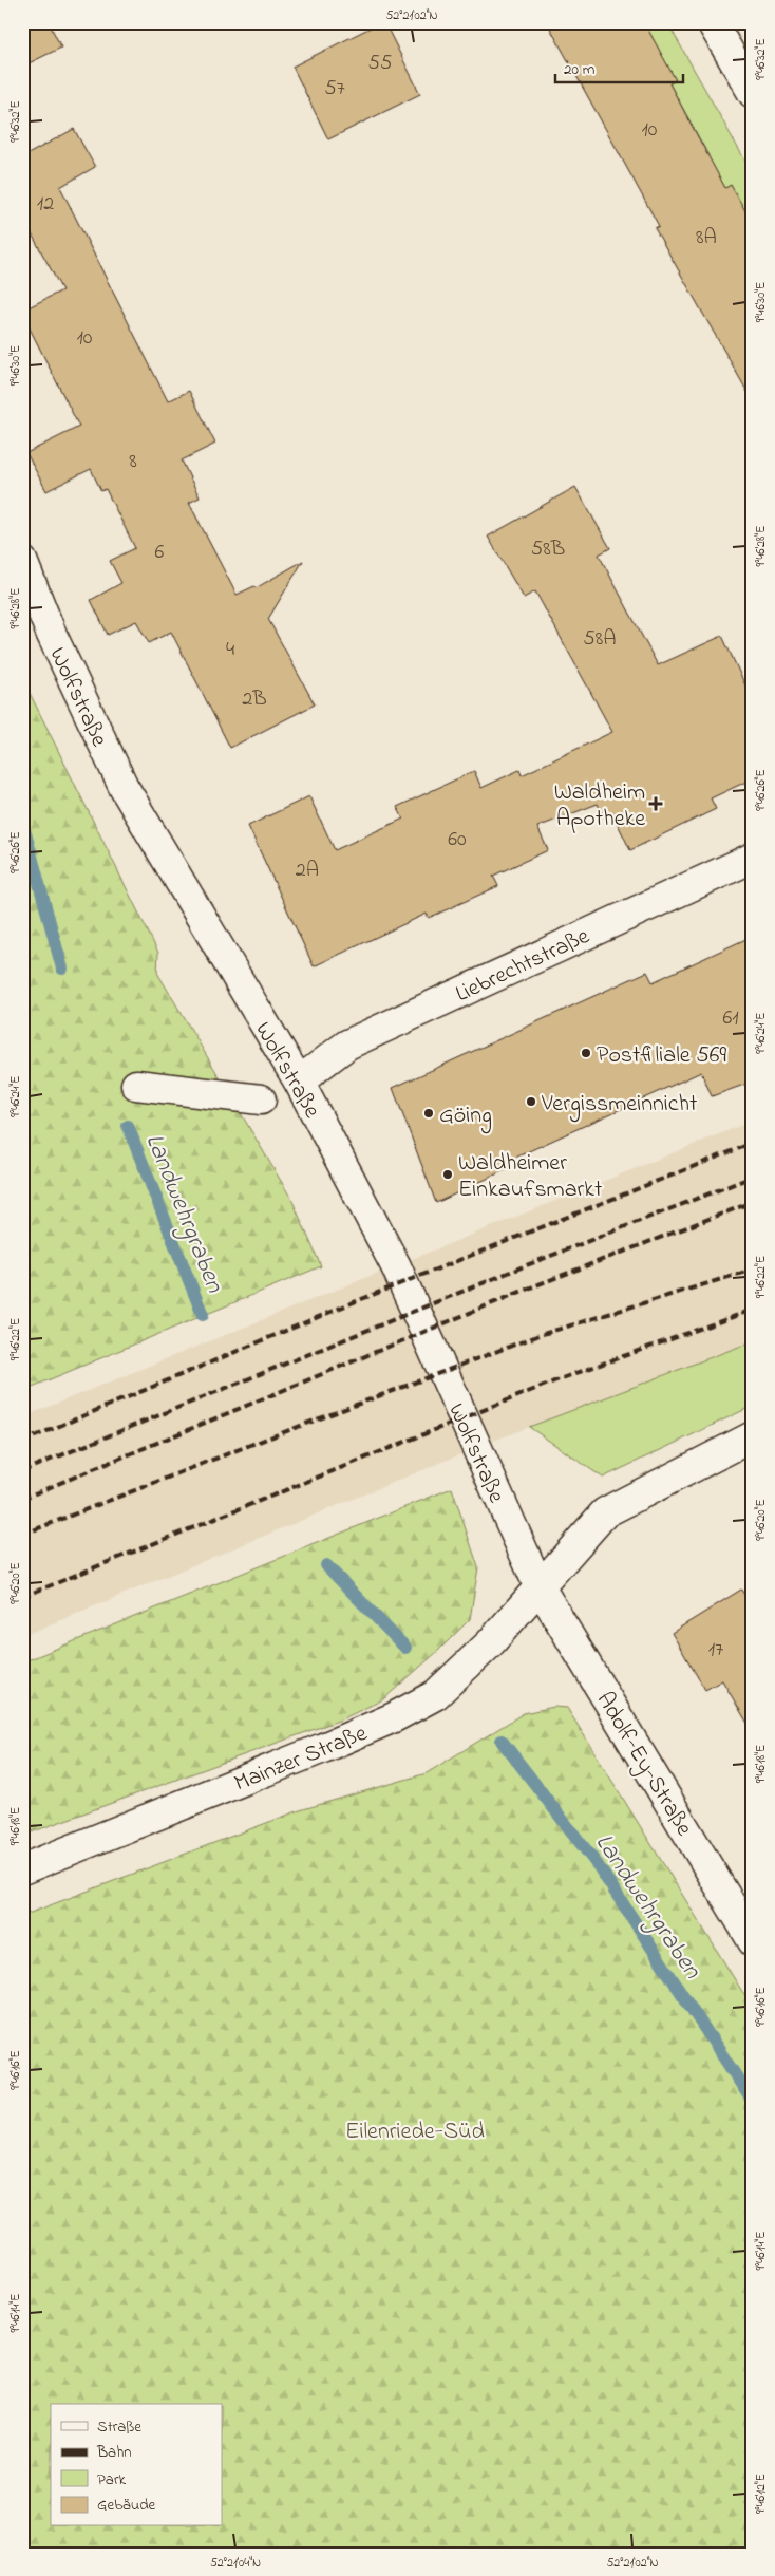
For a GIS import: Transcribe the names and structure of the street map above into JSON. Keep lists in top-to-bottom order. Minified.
{"streets":{"street":["Wolfstraße","Liebrechtstraße","Mainzer Straße","Adolf-Ey-Straße"]},"crossings":[["Wolfstraße","Liebrechtstraße"],["Wolfstraße","Mainzer Straße"],["Wolfstraße","Adolf-Ey-Straße"],["Mainzer Straße","Adolf-Ey-Straße"]],"water":["Landwehrgraben"],"parks":["Eilenriede-Süd"],"places":{"health":["Waldheim Apotheke"],"other":["Postfiliale 569","Vergissmeinnicht","Göing","Waldheimer Einkaufsmarkt"]},"house_numbers":["55","57","10","12","8A","10","8","58B","6","58A","4","2B","60","2A","61","17"],"legend":["Straße","Bahn","Park","Gebäude"],"scale_bar":"20 m","coordinates":["52°21'02\"N","9°46'32\"E","9°46'30\"E","9°46'28\"E","9°46'26\"E","9°46'24\"E","9°46'22\"E","9°46'20\"E","9°46'18\"E","9°46'16\"E","9°46'14\"E","9°46'12\"E","52°21'04\"N"]}
